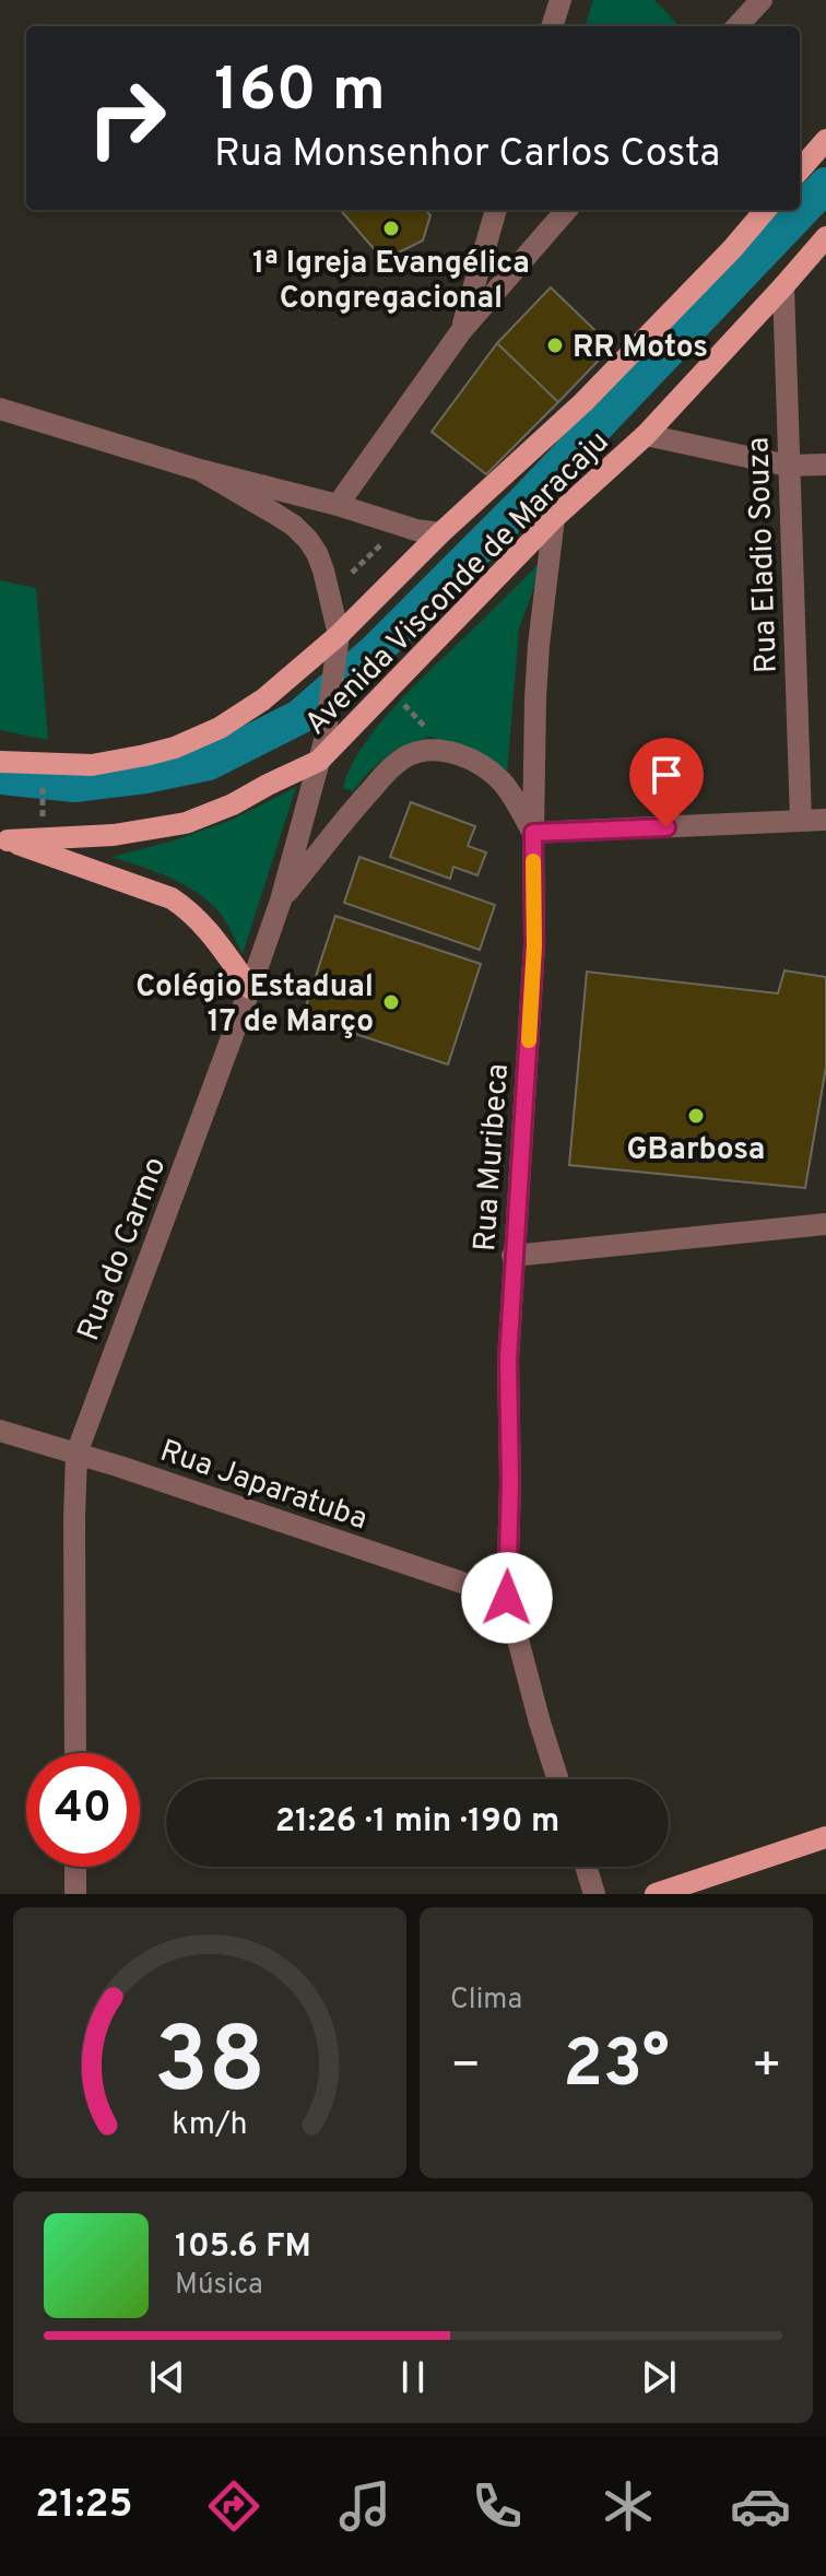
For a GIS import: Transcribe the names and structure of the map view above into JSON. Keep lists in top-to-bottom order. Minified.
{"streets":{"main road":["Avenida Visconde de Maracaju"],"street":["Rua Eladio Souza","Rua Muribeca","Rua do Carmo","Rua Japaratuba"]},"crossings":[["Rua Eladio Souza","Avenida Visconde de Maracaju"],["Avenida Visconde de Maracaju","Rua Muribeca"],["Avenida Visconde de Maracaju","Rua do Carmo"],["Rua Muribeca","Rua Japaratuba"],["Rua do Carmo","Rua Japaratuba"]],"places":["1ª Igreja Evangélica Congregacional","RR Motos","Colégio Estadual 17 de Março","GBarbosa"],"page":{"turn":["160 m","Rua Monsenhor Carlos Costa"],"limit":"40","trip":"21:26 · 1 min · 190 m","tile":"Clima","heat":["−","23°","+"],"song":["105.6 FM","Música"],"tabs":"21:25","gauge":["38","km/h"]}}
